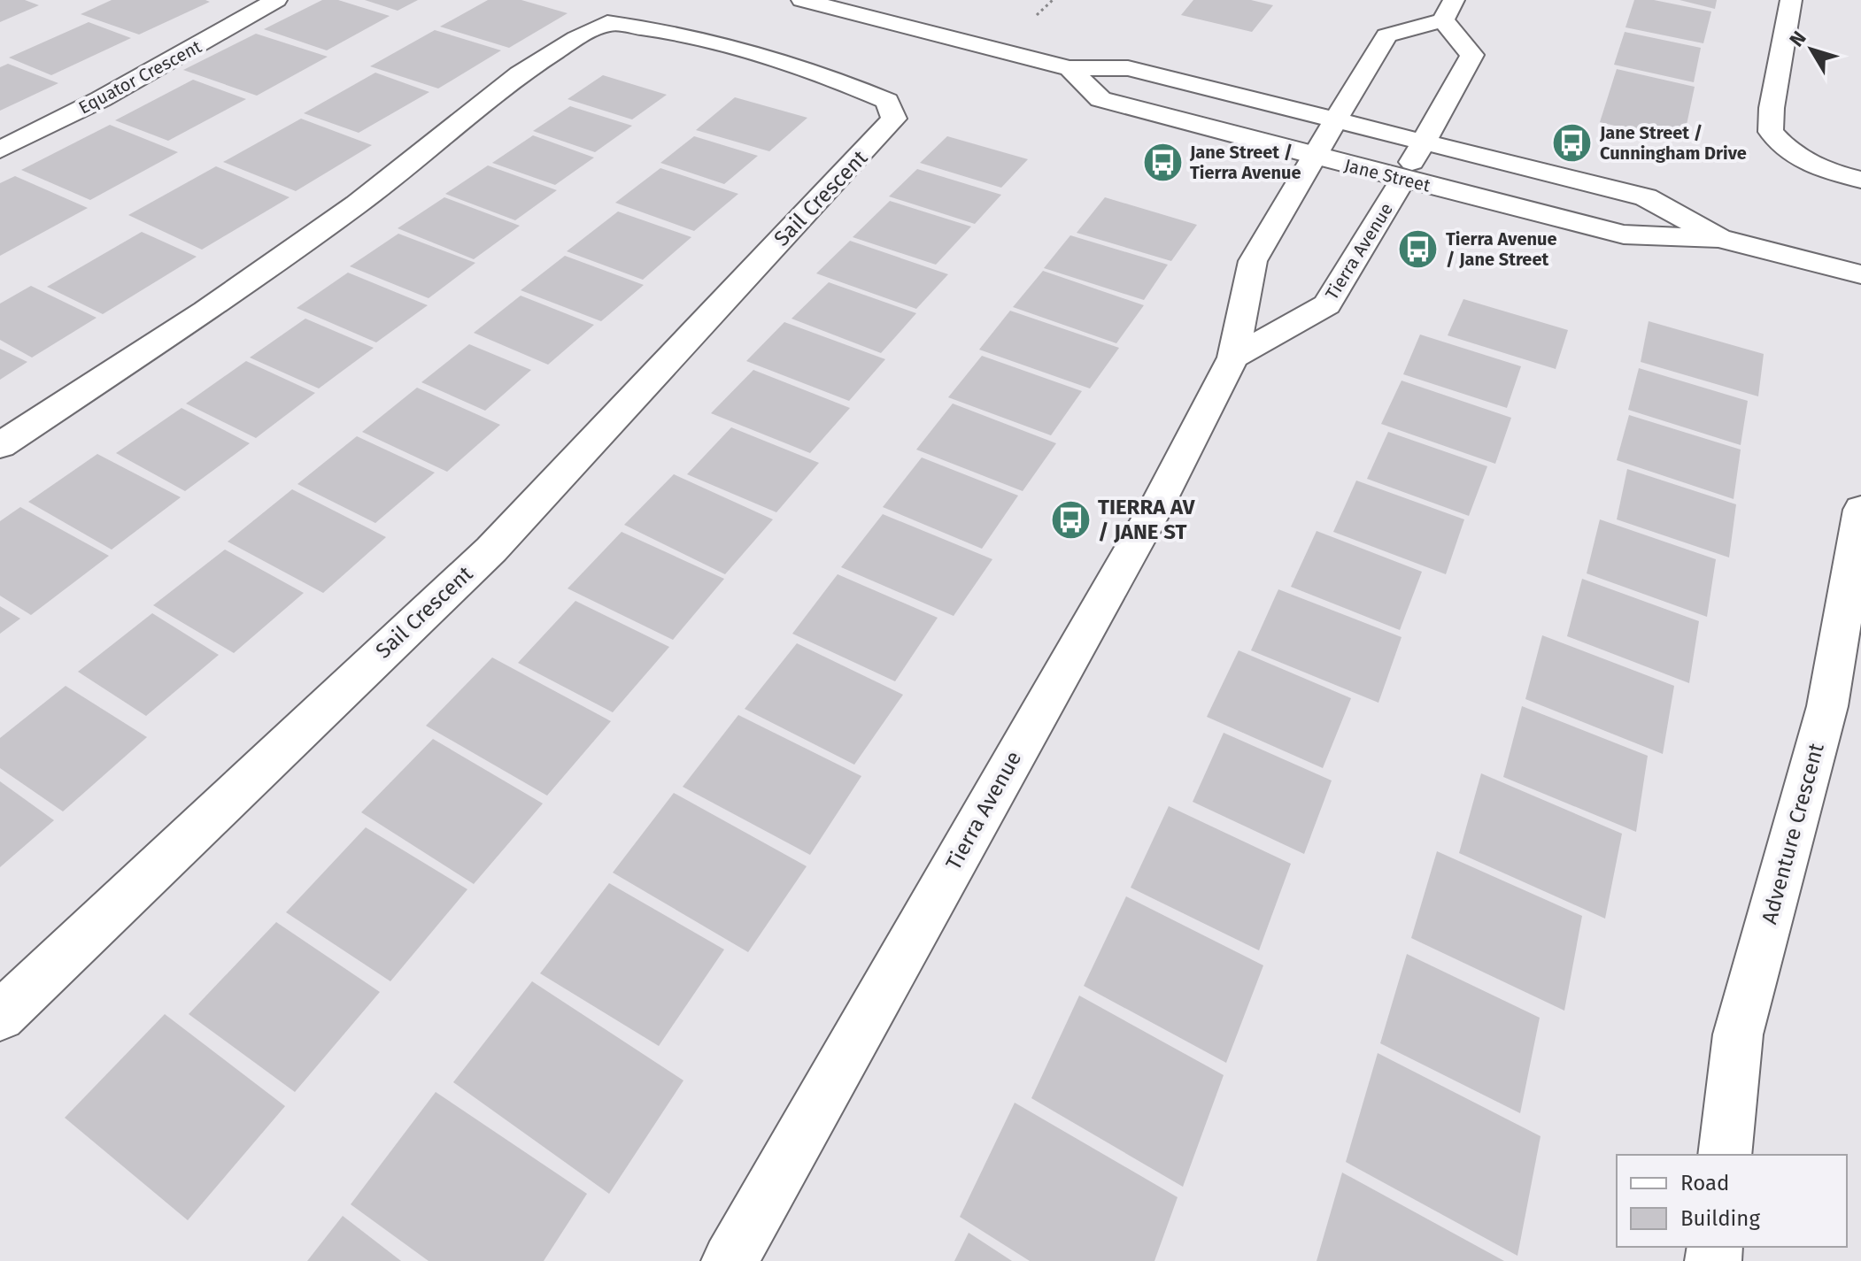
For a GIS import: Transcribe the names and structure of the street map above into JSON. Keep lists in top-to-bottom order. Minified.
{"streets":{"street":["Equator Crescent","Jane Street","Sail Crescent","Tierra Avenue","Adventure Crescent"]},"crossings":[["Jane Street","Tierra Avenue"]],"places":{"bus stop":["Jane Street / Cunningham Drive","Jane Street / Tierra Avenue","Tierra Avenue / Jane Street","TIERRA AV / JANE ST"]},"legend":["Road","Building"],"north":"top left"}
